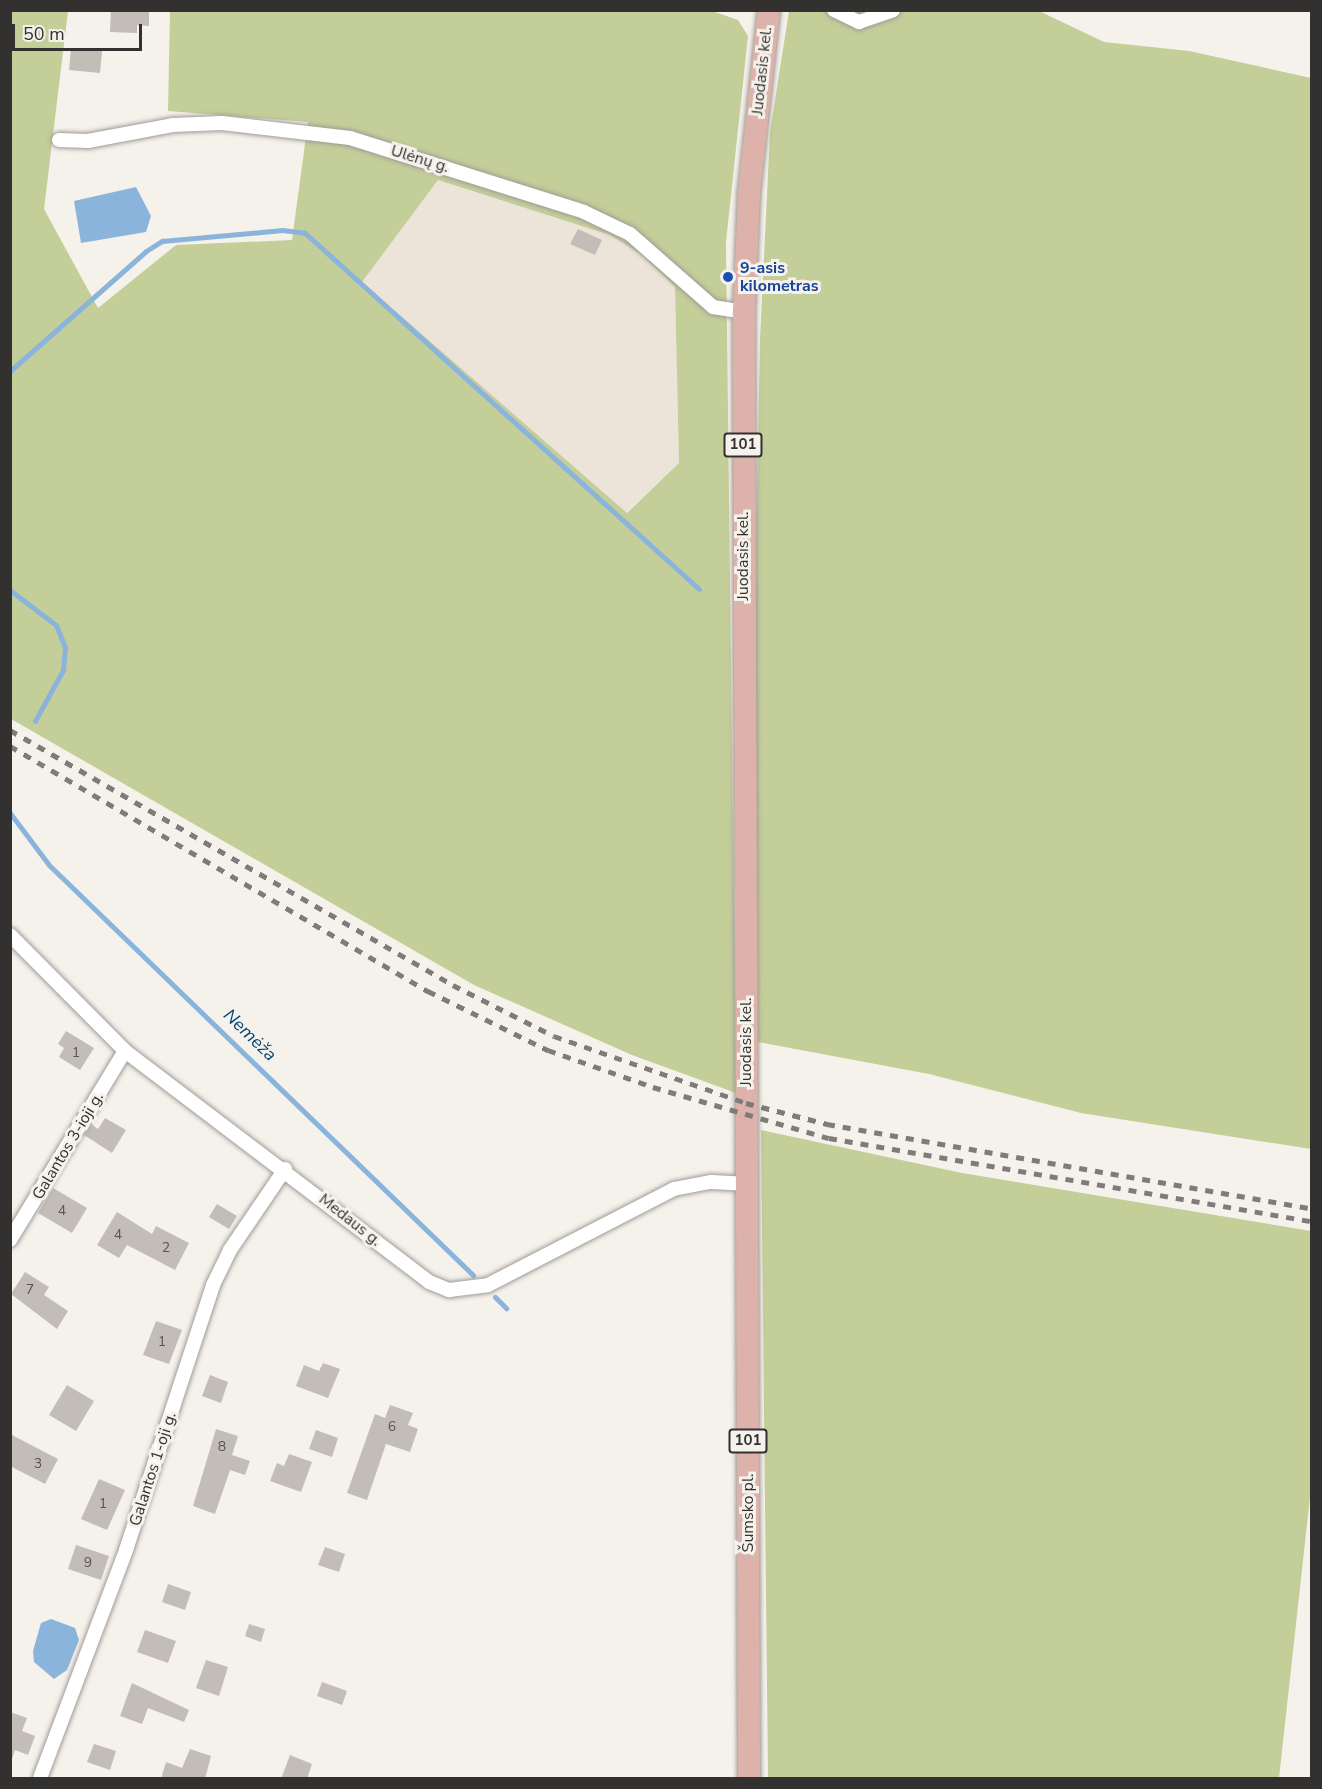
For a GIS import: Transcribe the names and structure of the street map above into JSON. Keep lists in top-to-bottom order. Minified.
{"streets":{"main road":["Juodasis kel.","101","Šumsko pl."],"street":["Ulėnų g.","Galantos 3-ioji g.","Medaus g.","Galantos 1-oji g."]},"crossings":[["Juodasis kel.","Ulėnų g."],["Juodasis kel.","Šumsko pl."],["Galantos 3-ioji g.","Medaus g."],["Medaus g.","Galantos 1-oji g."],["Medaus g.","Šumsko pl."]],"water":["Nemėža"],"places":["9-asis kilometras"],"house_numbers":["1","4","4","2","7","1","6","8","3","1","9"],"scale_bar":"50 m"}
